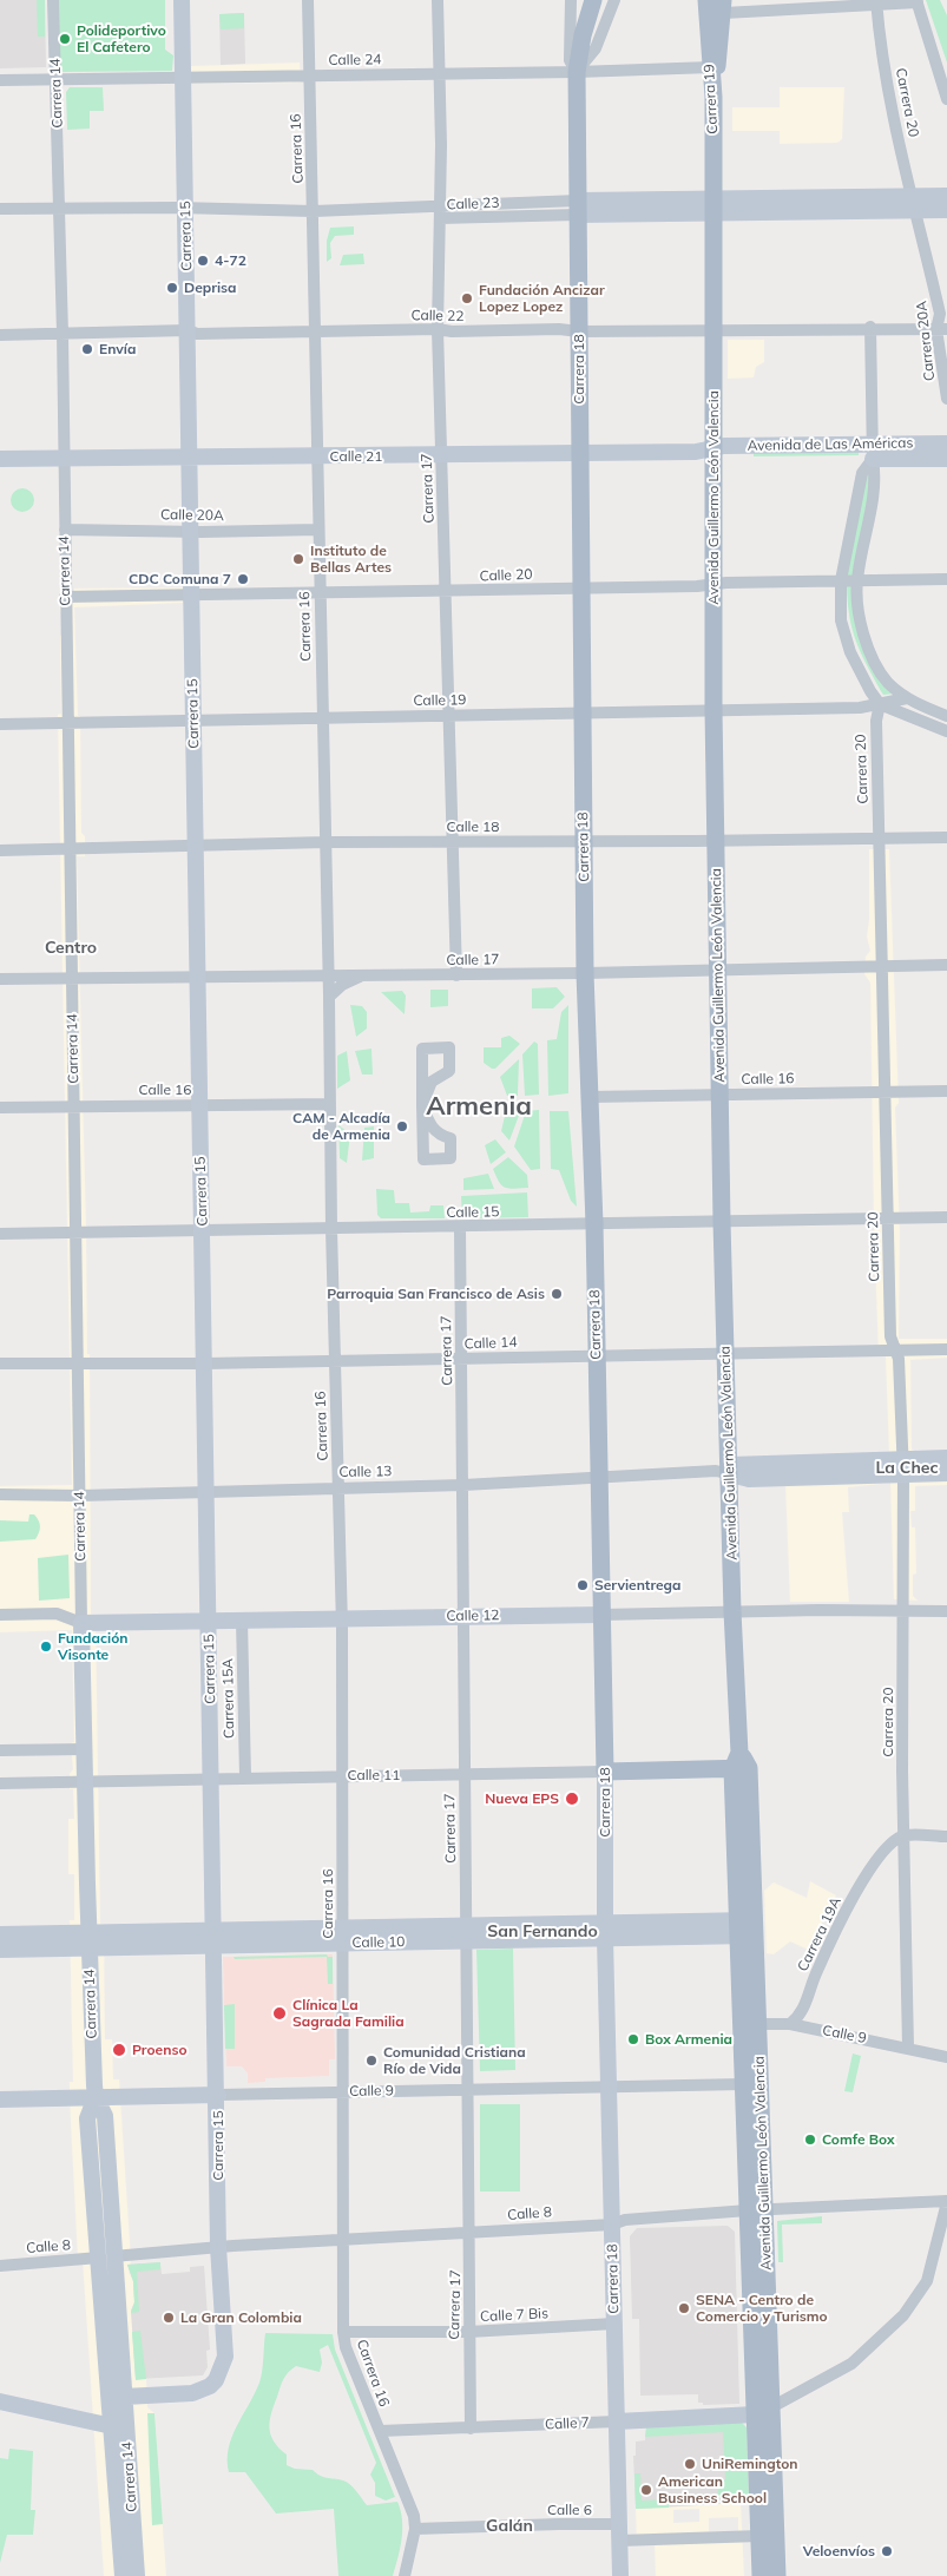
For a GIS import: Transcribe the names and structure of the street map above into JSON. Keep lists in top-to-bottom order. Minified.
{"streets":{"main road":["Carrera 19","Carrera 18","Avenida Guillermo León Valencia","Calle 11"],"street":["Calle 24","Carrera 14","Carrera 20","Carrera 16","Calle 23","Carrera 15","Calle 22","Carrera 20A","Avenida de Las Américas","Calle 21","Carrera 17","Calle 20A","Calle 20","Calle 19","Calle 18","Calle 17","Calle 16","Calle 15","Calle 14","Calle 13","Calle 12","Carrera 15A","Carrera 19A","Calle 10","Calle 9","Calle 8","Calle 7 Bis","Calle 7","Calle 6"]},"crossings":[["Calle 24","Carrera 14"],["Calle 24","Carrera 19"],["Calle 24","Carrera 16"],["Calle 24","Carrera 15"],["Calle 24","Carrera 18"],["Calle 24","Carrera 17"],["Carrera 14","Calle 23"],["Carrera 14","Carrera 15"],["Carrera 14","Calle 22"],["Carrera 14","Calle 21"],["Carrera 14","Calle 20A"],["Carrera 14","Calle 20"],["Carrera 14","Calle 19"],["Carrera 14","Calle 18"],["Carrera 14","Calle 17"],["Carrera 14","Calle 16"],["Carrera 14","Calle 15"],["Carrera 14","Calle 14"],["Carrera 14","Calle 13"],["Carrera 14","Calle 12"],["Carrera 14","Calle 11"],["Carrera 14","Calle 10"],["Carrera 14","Calle 9"],["Carrera 14","Calle 8"],["Carrera 19","Calle 23"],["Carrera 19","Avenida Guillermo León Valencia"],["Carrera 20","Calle 23"],["Carrera 20","Carrera 20A"],["Carrera 20","Calle 19"],["Carrera 20","Calle 18"],["Carrera 20","Calle 17"],["Carrera 20","Calle 16"],["Carrera 20","Calle 15"],["Carrera 20","Calle 14"],["Carrera 20","Calle 12"],["Carrera 20","Carrera 19A"],["Carrera 20","Calle 9"],["Carrera 16","Calle 23"],["Carrera 16","Calle 22"],["Carrera 16","Calle 21"],["Carrera 16","Calle 20A"],["Carrera 16","Calle 20"],["Carrera 16","Calle 19"],["Carrera 16","Calle 18"],["Carrera 16","Calle 17"],["Carrera 16","Calle 16"],["Carrera 16","Calle 15"],["Carrera 16","Calle 14"],["Carrera 16","Calle 13"],["Carrera 16","Calle 12"],["Carrera 16","Calle 11"],["Carrera 16","Calle 10"],["Carrera 16","Calle 9"],["Carrera 16","Calle 8"],["Carrera 16","Calle 7 Bis"],["Carrera 16","Calle 7"],["Carrera 16","Calle 6"],["Calle 23","Carrera 15"],["Calle 23","Carrera 20A"],["Calle 23","Carrera 18"],["Calle 23","Carrera 17"],["Calle 23","Avenida Guillermo León Valencia"],["Carrera 15","Calle 22"],["Carrera 15","Calle 21"],["Carrera 15","Calle 20A"],["Carrera 15","Calle 20"],["Carrera 15","Calle 19"],["Carrera 15","Calle 18"],["Carrera 15","Calle 17"],["Carrera 15","Calle 16"],["Carrera 15","Calle 15"],["Carrera 15","Calle 14"],["Carrera 15","Calle 13"],["Carrera 15","Calle 12"],["Carrera 15","Calle 11"],["Carrera 15","Calle 10"],["Carrera 15","Calle 9"],["Carrera 15","Calle 8"],["Calle 22","Carrera 20A"],["Calle 22","Carrera 18"],["Calle 22","Carrera 17"],["Calle 22","Avenida Guillermo León Valencia"],["Carrera 18","Calle 21"],["Carrera 18","Calle 20"],["Carrera 18","Calle 19"],["Carrera 18","Calle 18"],["Carrera 18","Calle 17"],["Carrera 18","Calle 16"],["Carrera 18","Calle 15"],["Carrera 18","Calle 14"],["Carrera 18","Calle 13"],["Carrera 18","Calle 12"],["Carrera 18","Calle 11"],["Carrera 18","Calle 10"],["Carrera 18","Calle 9"],["Carrera 18","Calle 8"],["Carrera 18","Calle 7 Bis"],["Carrera 18","Calle 7"],["Carrera 18","Calle 6"],["Avenida de Las Américas","Calle 21"],["Avenida de Las Américas","Avenida Guillermo León Valencia"],["Calle 21","Carrera 17"],["Calle 21","Avenida Guillermo León Valencia"],["Carrera 17","Calle 20"],["Carrera 17","Calle 19"],["Carrera 17","Calle 18"],["Carrera 17","Calle 17"],["Carrera 17","Calle 15"],["Carrera 17","Calle 14"],["Carrera 17","Calle 13"],["Carrera 17","Calle 12"],["Carrera 17","Calle 11"],["Carrera 17","Calle 10"],["Carrera 17","Calle 9"],["Carrera 17","Calle 8"],["Carrera 17","Calle 7 Bis"],["Carrera 17","Calle 7"],["Avenida Guillermo León Valencia","Calle 20"],["Avenida Guillermo León Valencia","Calle 19"],["Avenida Guillermo León Valencia","Calle 18"],["Avenida Guillermo León Valencia","Calle 17"],["Avenida Guillermo León Valencia","Calle 16"],["Avenida Guillermo León Valencia","Calle 15"],["Avenida Guillermo León Valencia","Calle 14"],["Avenida Guillermo León Valencia","Calle 13"],["Avenida Guillermo León Valencia","Calle 12"],["Avenida Guillermo León Valencia","Calle 11"],["Avenida Guillermo León Valencia","Calle 10"],["Avenida Guillermo León Valencia","Calle 9"],["Avenida Guillermo León Valencia","Calle 8"],["Avenida Guillermo León Valencia","Calle 7"],["Avenida Guillermo León Valencia","Calle 6"],["Calle 12","Carrera 15A"],["Carrera 15A","Calle 11"],["Carrera 19A","Calle 9"]],"districts":["Centro","Armenia","La Chec","San Fernando","Galán"],"places":["Polideportivo El Cafetero","4-72","Deprisa","Fundación Ancizar Lopez Lopez","Envía","Instituto de Bellas Artes","CDC Comuna 7","CAM - Alcadía de Armenia","Parroquia San Francisco de Asis","Servientrega","Fundación Visonte","Nueva EPS","Clínica La Sagrada Familia","Box Armenia","Proenso","Comunidad Cristiana Río de Vida","Comfe Box","SENA - Centro de Comercio y Turismo","La Gran Colombia","UniRemington","American Business School","Veloenvíos"]}
